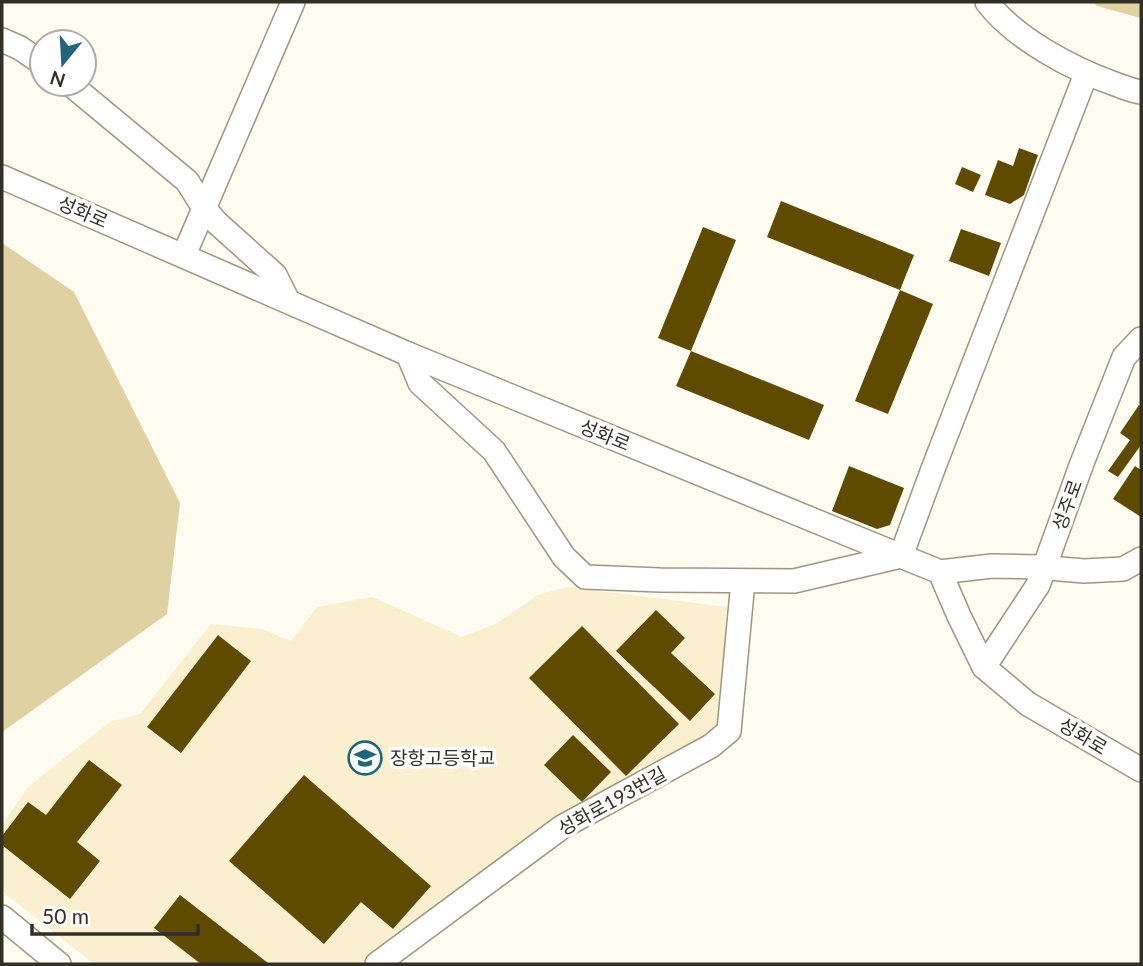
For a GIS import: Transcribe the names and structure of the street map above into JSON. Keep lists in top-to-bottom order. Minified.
{"streets":{"street":["성화로","성주로","성화로193번길"]},"crossings":[["성화로","성주로"]],"places":{"school or university":["장항고등학교"]},"scale_bar":"50 m","north":"bottom"}
